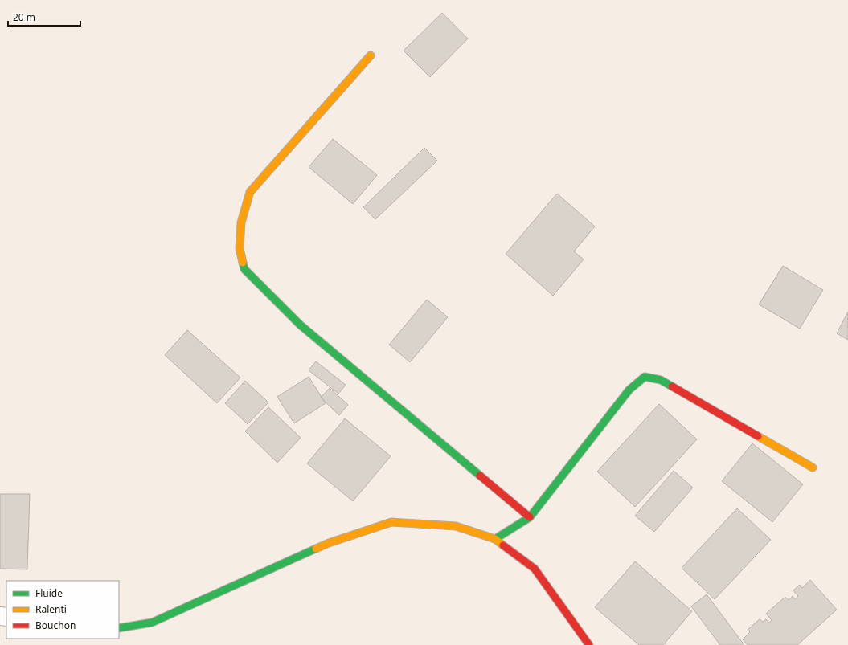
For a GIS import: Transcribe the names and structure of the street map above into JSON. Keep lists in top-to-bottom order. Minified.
{"legend":["Fluide","Ralenti","Bouchon"],"scale_bar":"20 m"}
